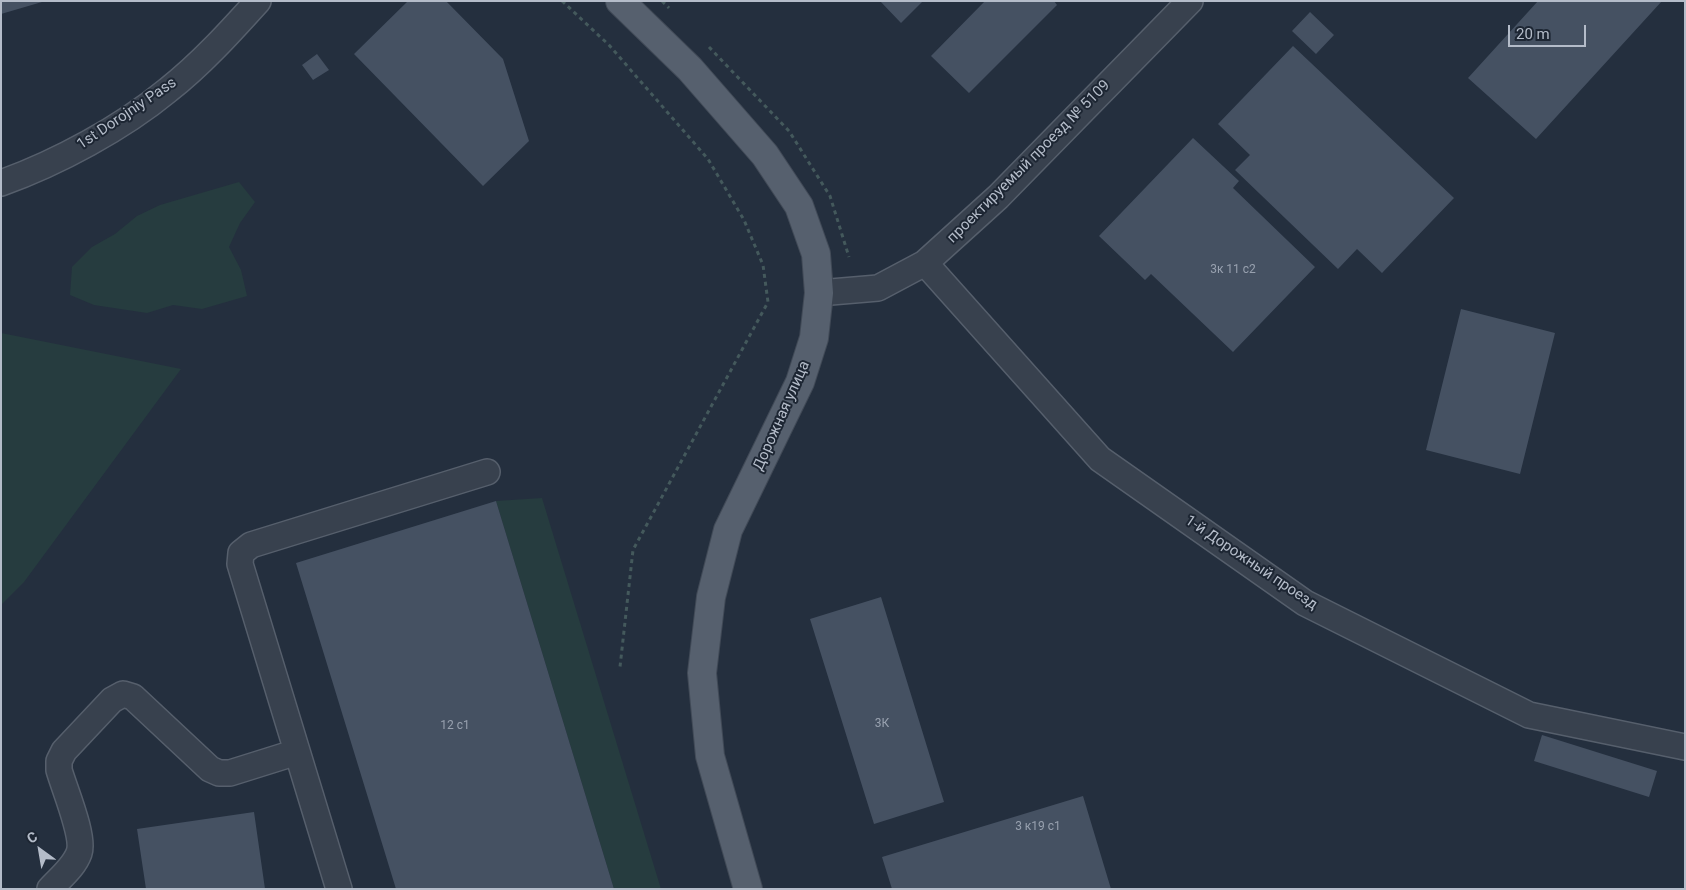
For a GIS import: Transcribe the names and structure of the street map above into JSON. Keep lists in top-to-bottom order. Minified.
{"streets":{"main road":["Дорожная улица"],"street":["1st Dorojniy Pass","проектируемый проезд № 5109","1-й Дорожный проезд"]},"crossings":[["проектируемый проезд № 5109","Дорожная улица"],["проектируемый проезд № 5109","1-й Дорожный проезд"]],"house_numbers":["3к 11 с2","3К","12 с1","3 к19 с1"],"scale_bar":"20 m","north":"top left"}
